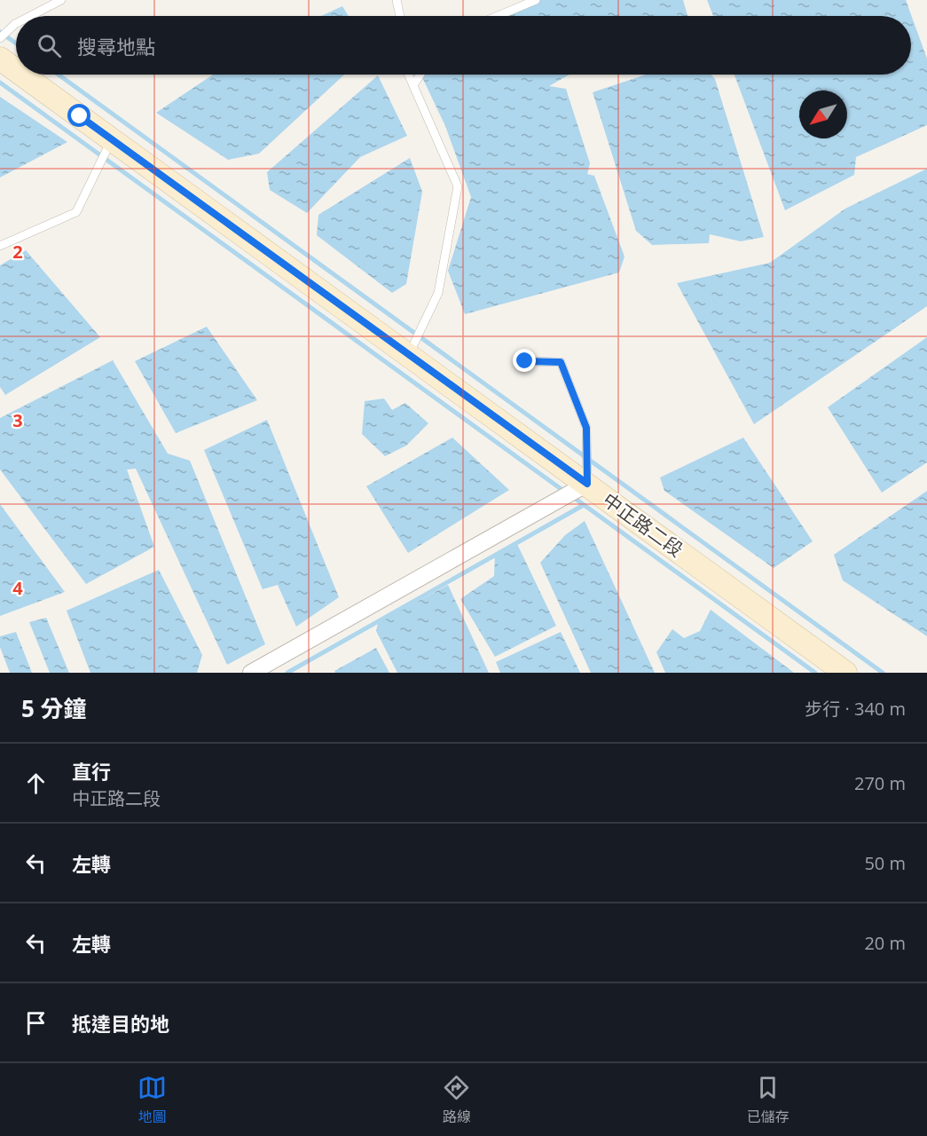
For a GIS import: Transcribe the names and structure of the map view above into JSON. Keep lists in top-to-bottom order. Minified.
{"streets":{"main road":["中正路二段"]},"north":"bottom left","page":{"search":"搜尋地點","heading":["5 分鐘","步行 · 340 m"],"list":[["直行","中正路二段","270 m"],["左轉","50 m"],["左轉","20 m"],"抵達目的地"],"nav":["地圖","路線","已儲存"]},"grid":{"rows":["2","3","4"]}}
